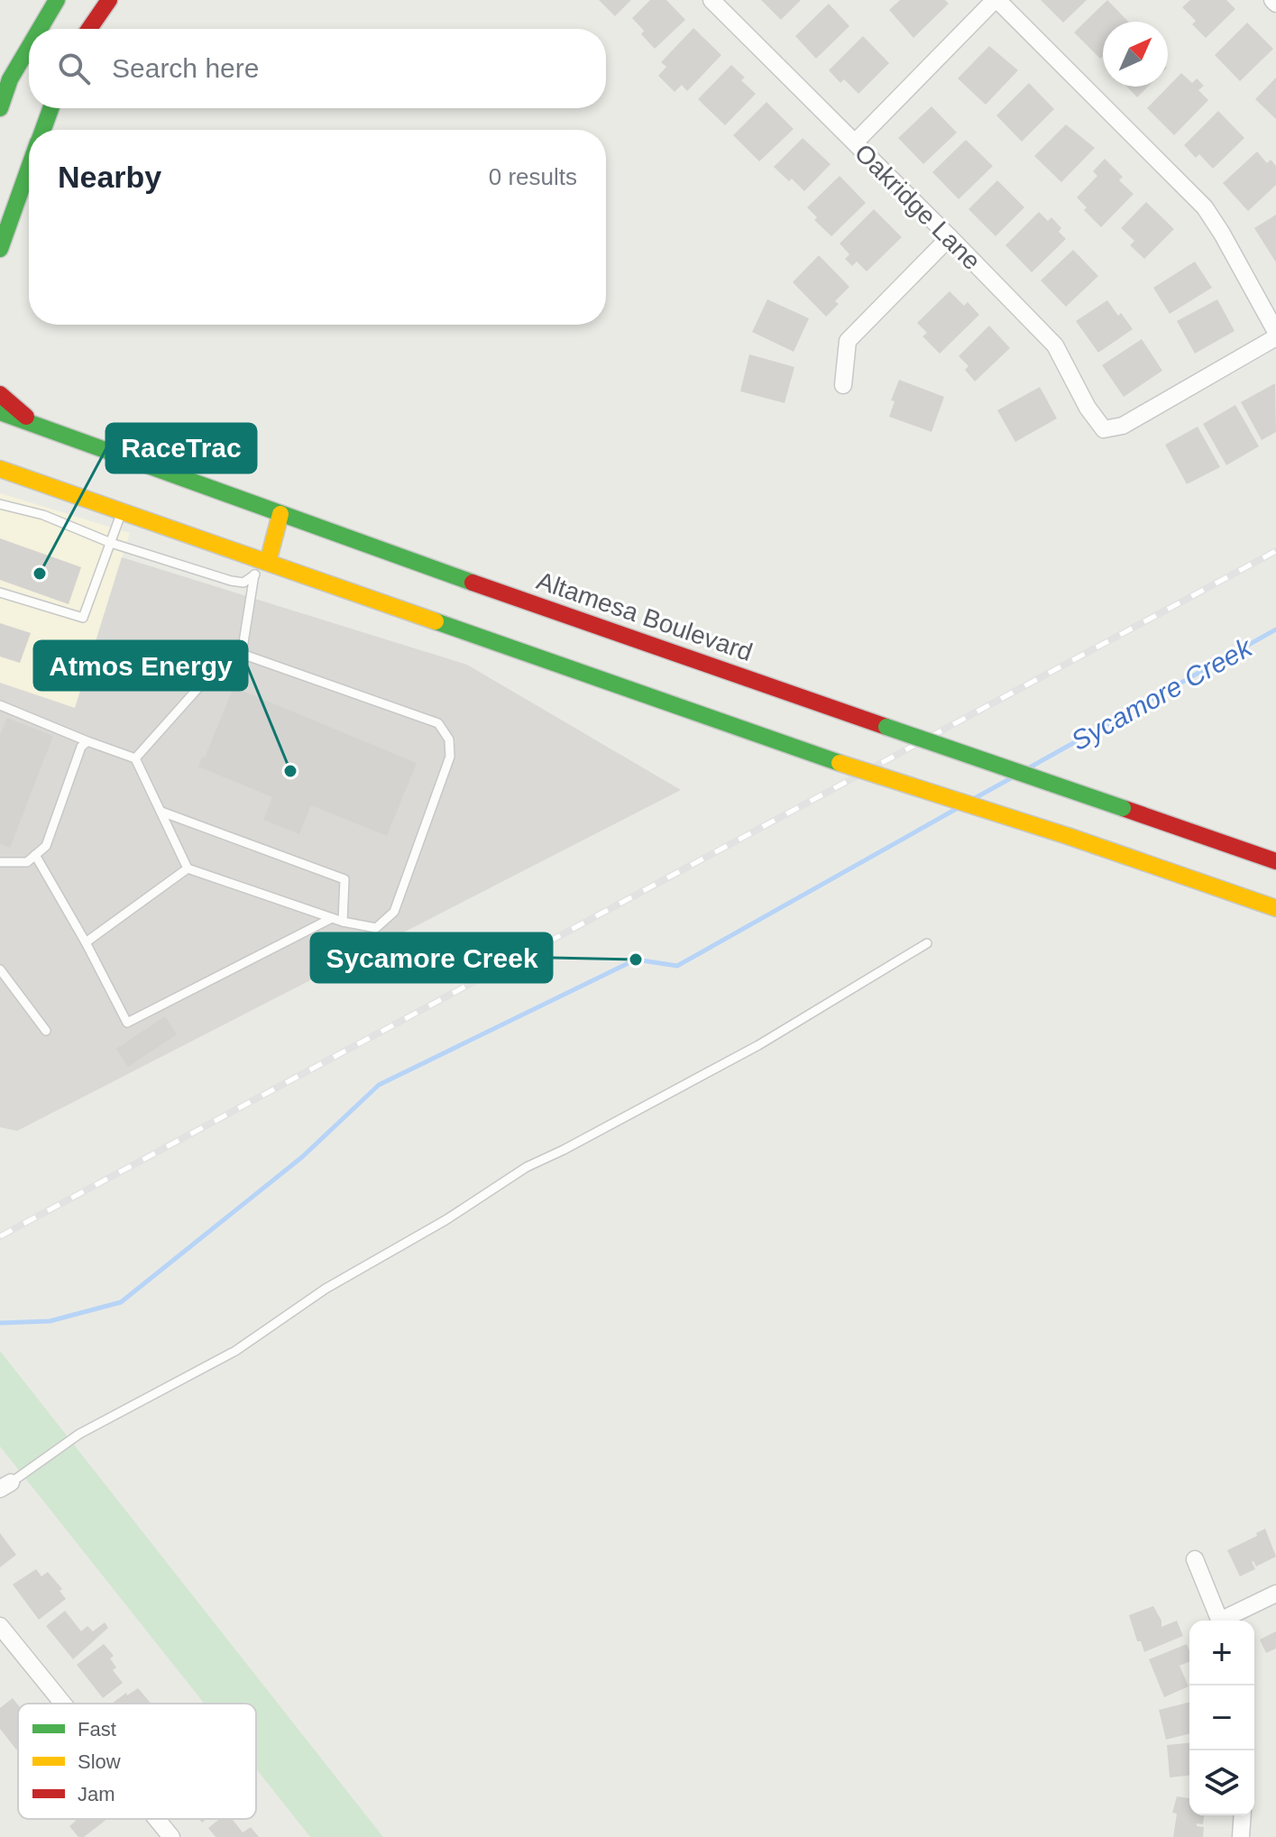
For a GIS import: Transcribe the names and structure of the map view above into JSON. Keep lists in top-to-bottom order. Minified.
{"streets":{"main road":["Altamesa Boulevard"],"street":["Oakridge Lane"]},"water":["Sycamore Creek"],"places":["RaceTrac","Atmos Energy","Sycamore Creek"],"legend":["Fast","Slow","Jam"],"north":"top right","page":{"search":"Search here","heading":["Nearby","0 results"],"map_buttons":["+","−"]}}
